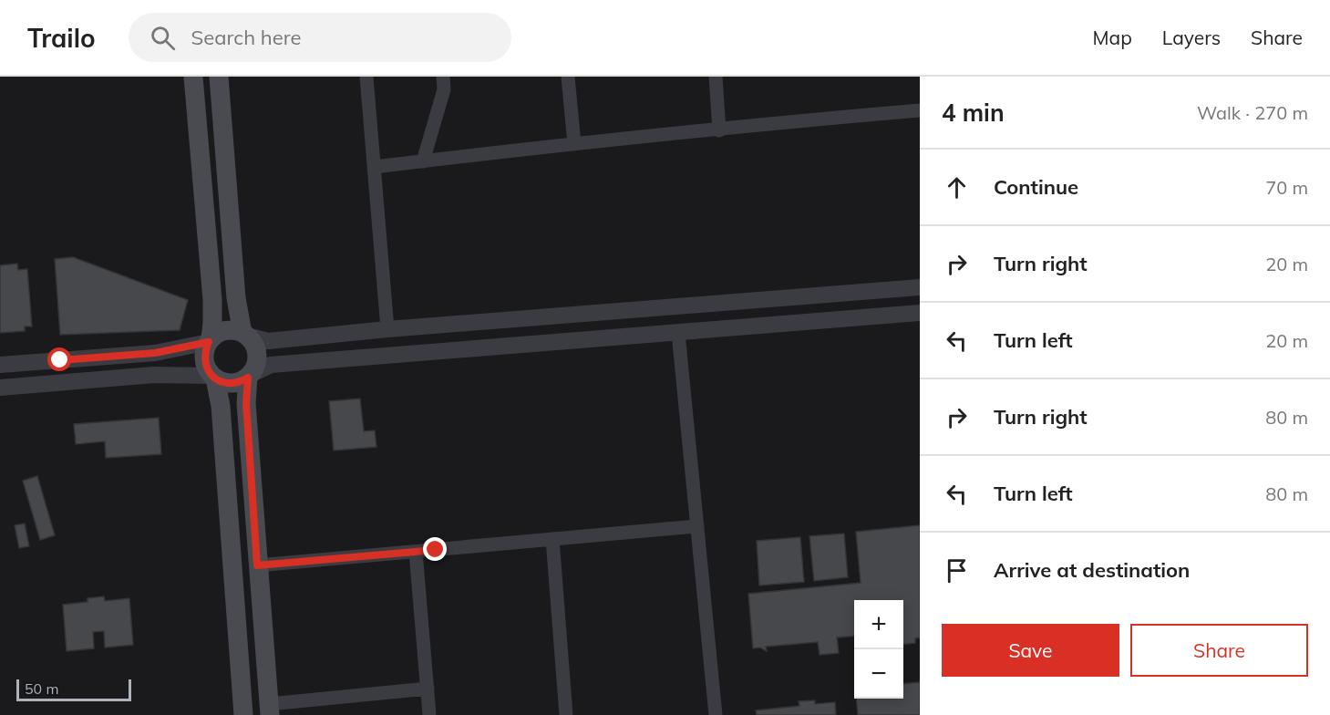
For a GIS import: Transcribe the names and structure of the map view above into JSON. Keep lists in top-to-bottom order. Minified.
{"scale_bar":"50 m","page":{"header":"Trailo","search":"Search here","nav":["Map","Layers","Share"],"heading":["4 min","Walk · 270 m"],"list":[["Continue","70 m"],["Turn right","20 m"],["Turn left","20 m"],["Turn right","80 m"],["Turn left","80 m"],"Arrive at destination"],"map_buttons":["+","−"],"buttons":["Save","Share"],"scale":"50 m"}}
